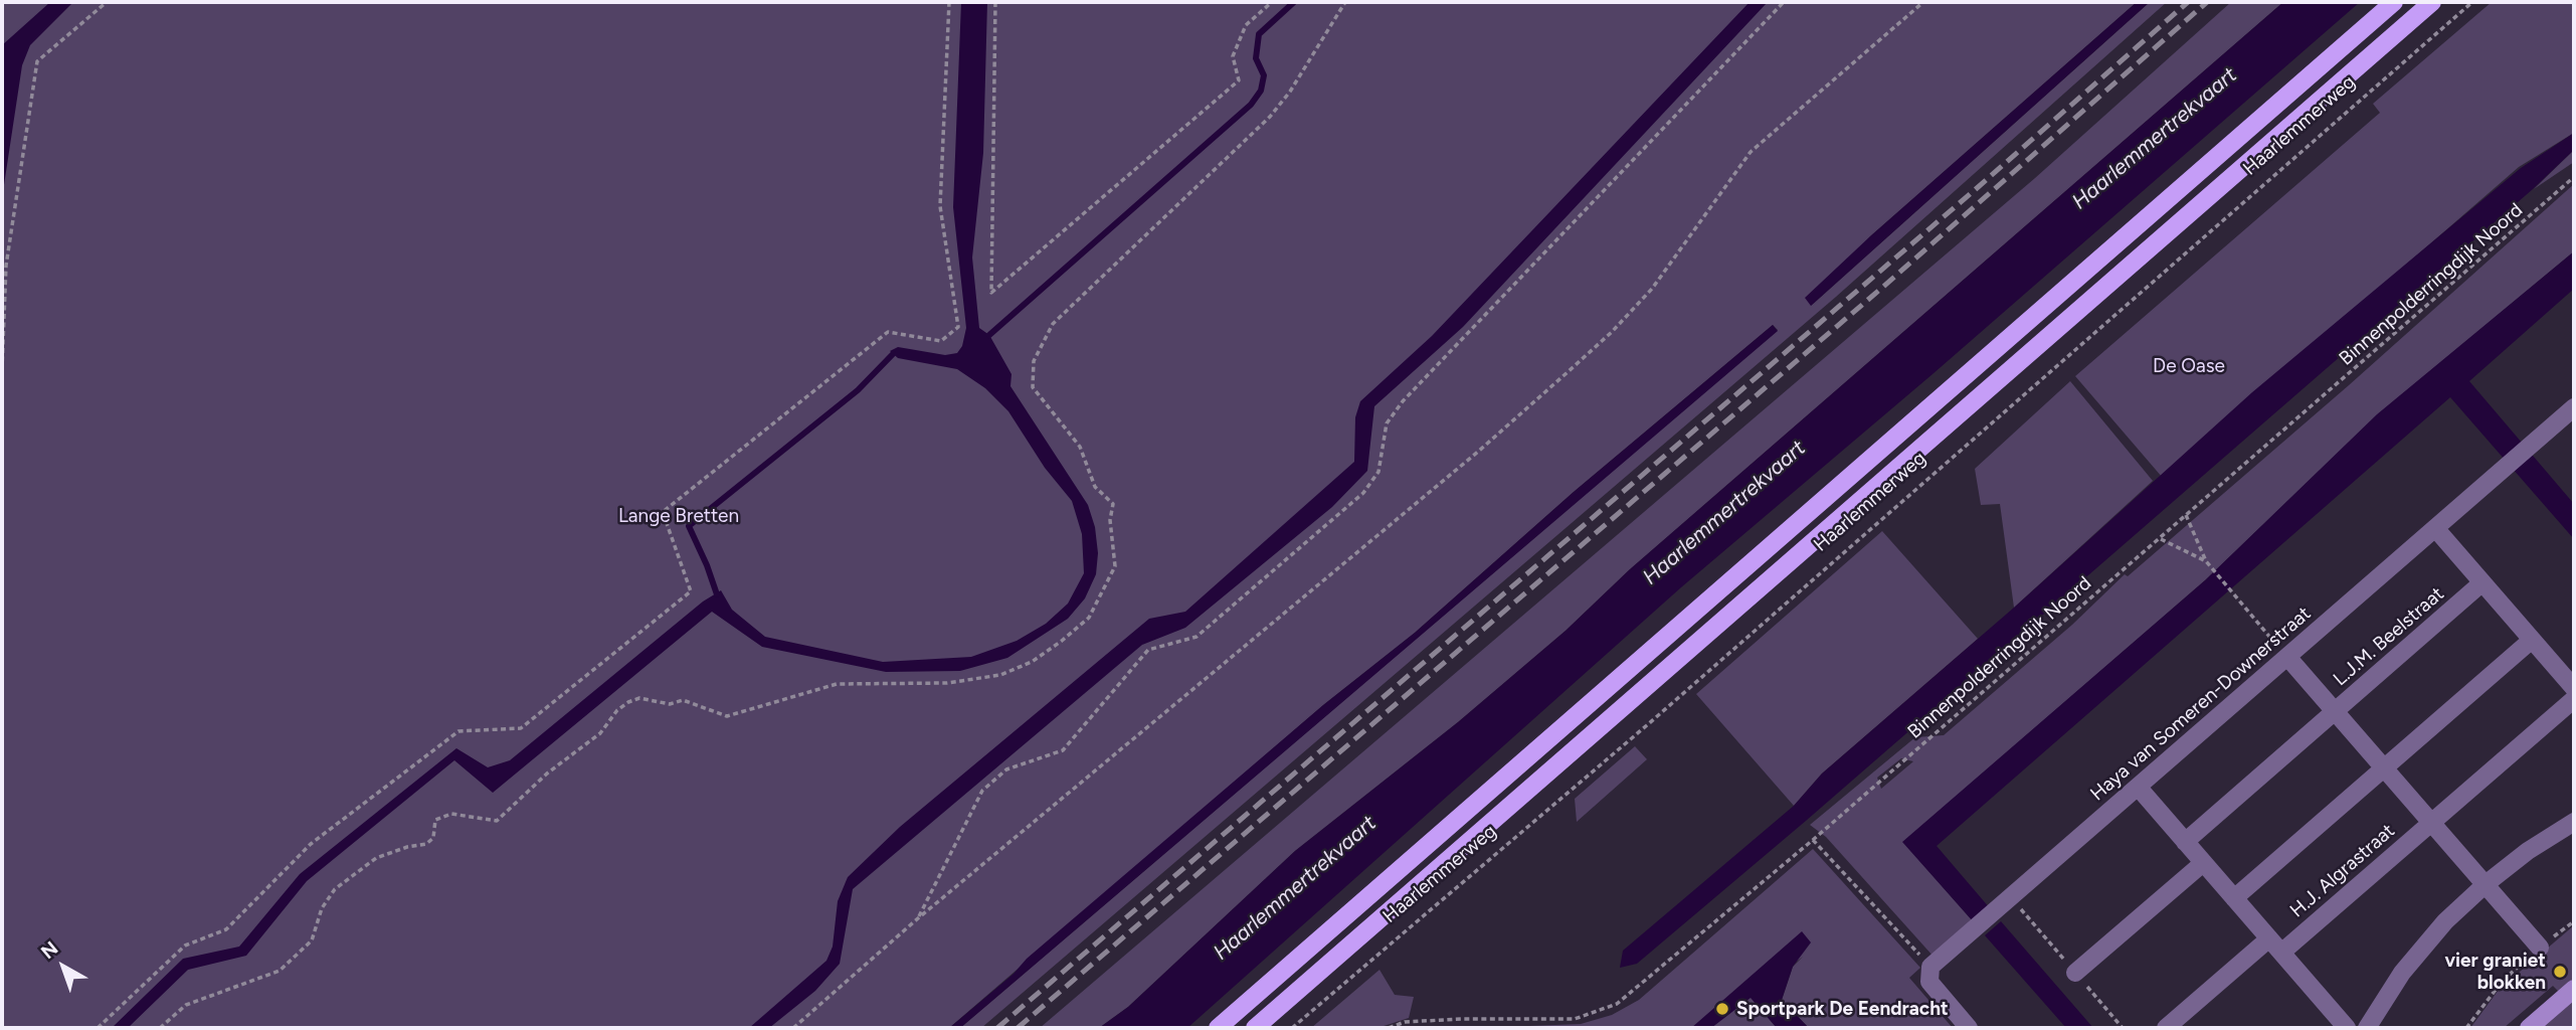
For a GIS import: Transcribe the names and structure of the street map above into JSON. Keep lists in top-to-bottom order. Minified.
{"streets":{"main road":["Haarlemmerweg"],"street":["L.J.M. Beelstraat","Haya van Someren-Downerstraat","H.J. Algrastraat"],"path":["Binnenpolderringdijk Noord"]},"water":["Haarlemmertrekvaart"],"parks":["De Oase","Lange Bretten"],"places":["vier graniet blokken","Sportpark De Eendracht"],"north":"top left"}
